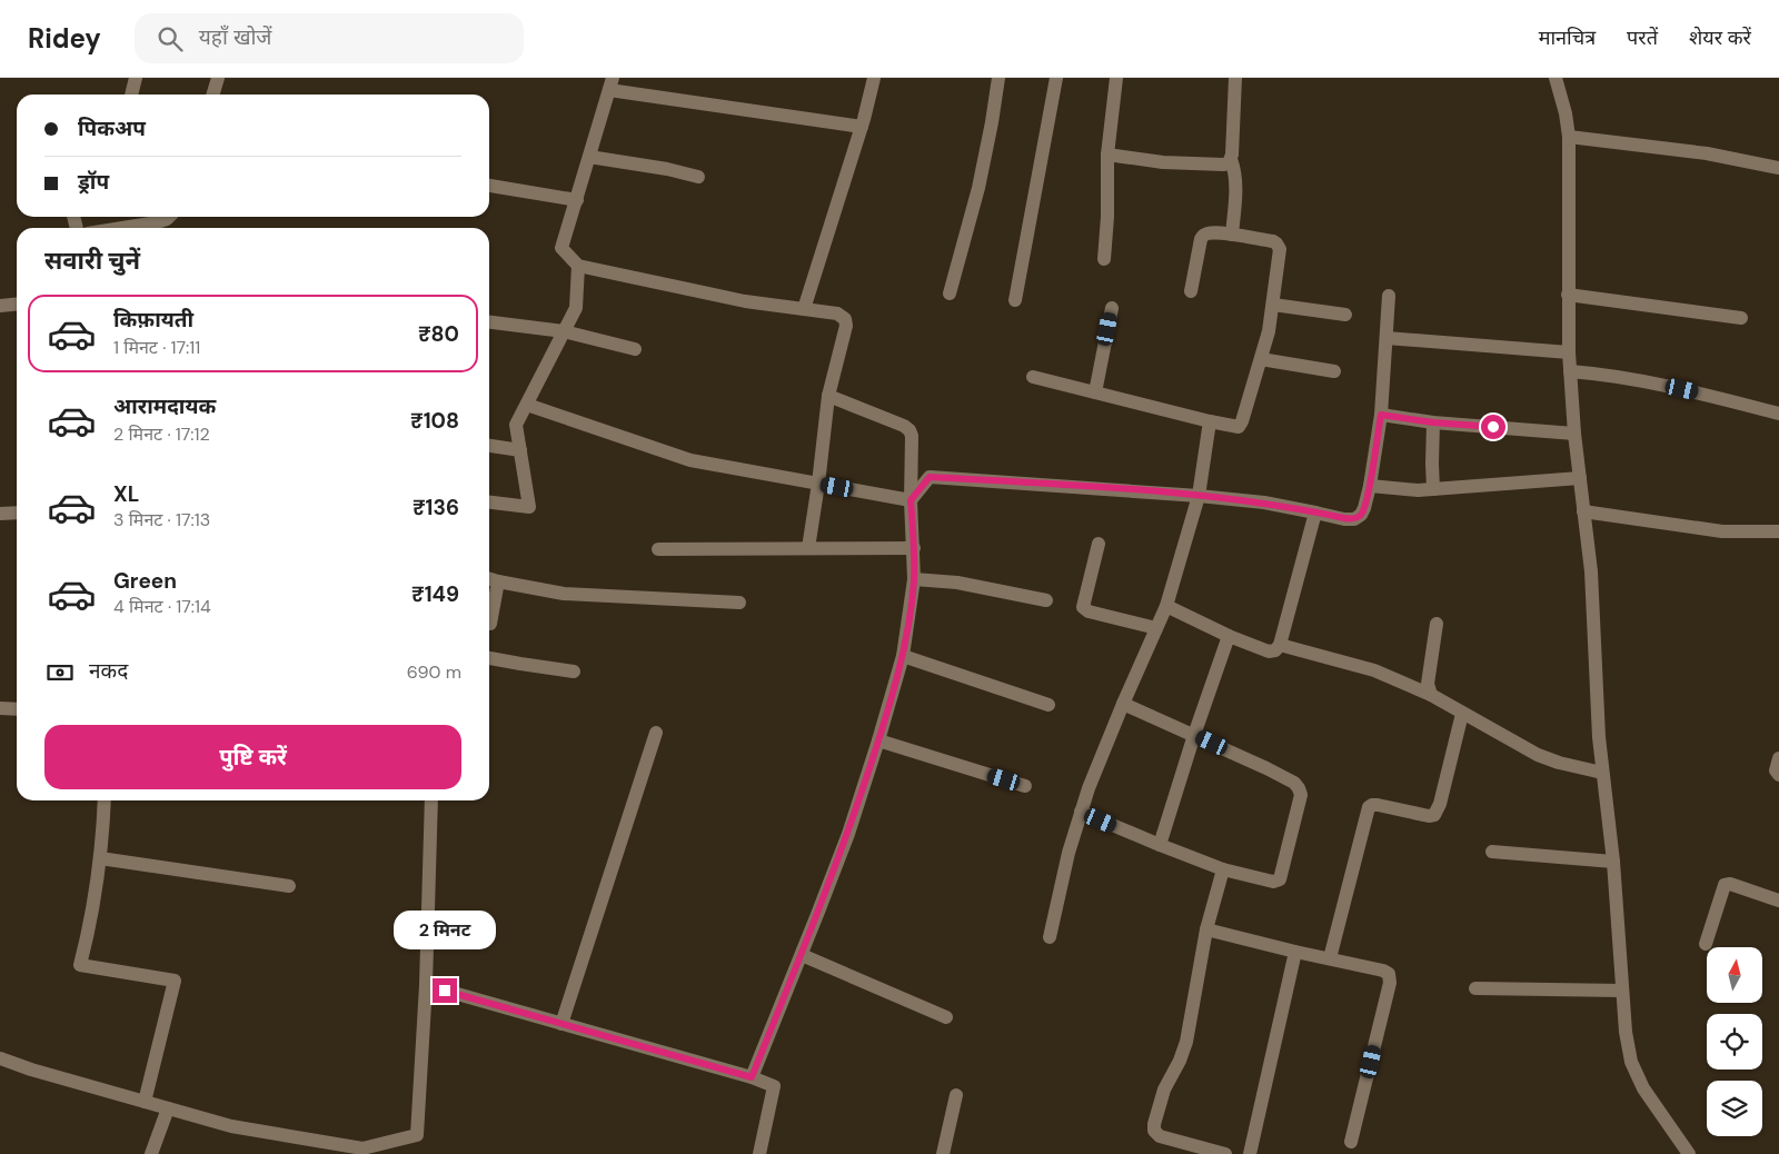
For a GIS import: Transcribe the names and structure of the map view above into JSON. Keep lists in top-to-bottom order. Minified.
{"north":"top","page":{"header":"Ridey","search":"यहाँ खोजें","nav":["मानचित्र","परतें","शेयर करें"],"banner":["पिकअप","ड्रॉप"],"heading":"सवारी चुनें","list":[{"name":"किफ़ायती","note":"1 मिनट · 17:11","value":"₹80"},{"name":"आरामदायक","note":"2 मिनट · 17:12","value":"₹108"},{"name":"XL","note":"3 मिनट · 17:13","value":"₹136"},{"name":"Green","note":"4 मिनट · 17:14","value":"₹149"}],"pay":["नकद","690 m"],"buttons":"पुष्टि करें","bubble":"2 मिनट"}}
